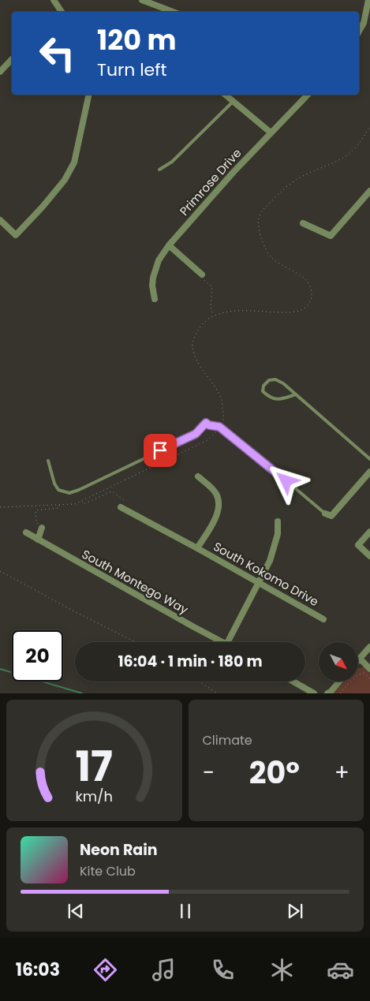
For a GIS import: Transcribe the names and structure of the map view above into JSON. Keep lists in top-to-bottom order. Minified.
{"streets":{"street":["Primrose Drive","South Kokomo Drive","South Montego Way"]},"north":"bottom right","page":{"turn":["120 m","Turn left"],"limit":"20","trip":"16:04 · 1 min · 180 m","tile":"Climate","heat":["−","20°","+"],"song":["Neon Rain","Kite Club"],"tabs":"16:03","gauge":["17","km/h"]}}
